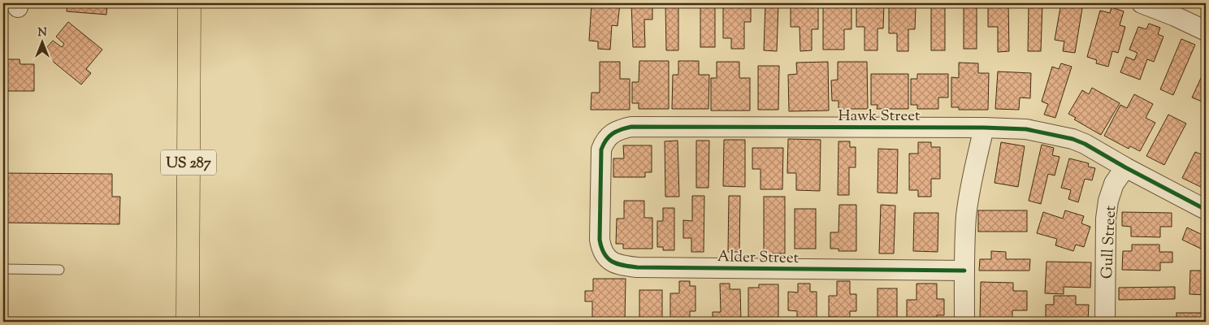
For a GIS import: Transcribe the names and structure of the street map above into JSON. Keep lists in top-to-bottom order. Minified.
{"streets":{"main road":["US 287"],"street":["Hawk Street","Gull Street","Alder Street"]},"crossings":[["Hawk Street","Gull Street"],["Hawk Street","Alder Street"]],"north":"top"}
